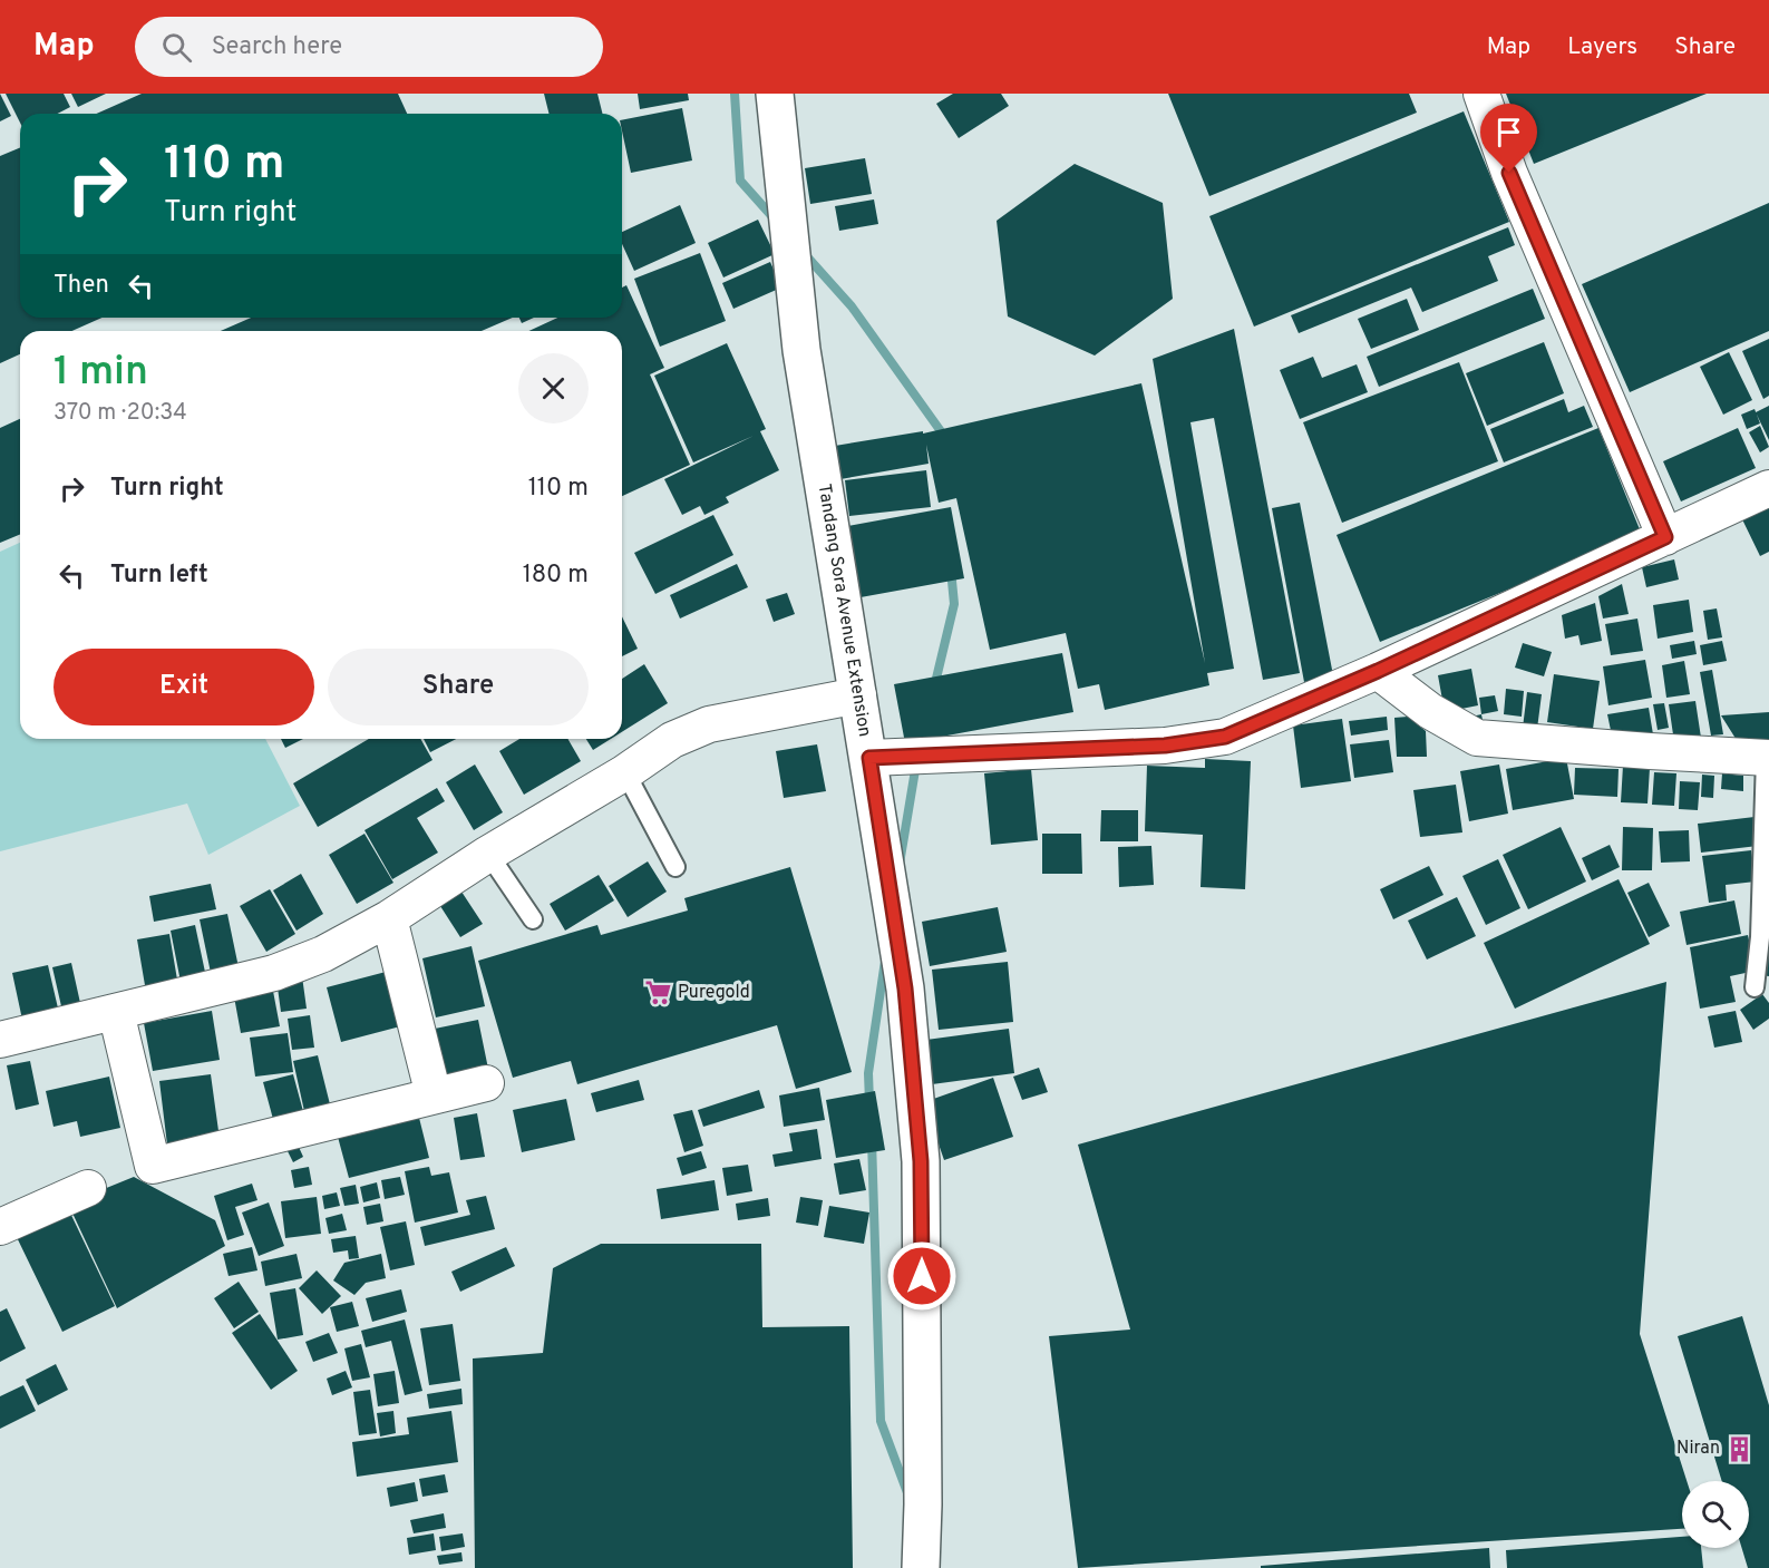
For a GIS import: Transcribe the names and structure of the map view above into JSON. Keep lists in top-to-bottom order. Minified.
{"streets":{"main road":["Tandang Sora Avenue Extension"]},"places":{"supermarket":["Puregold"],"building":["Niran"]},"page":{"header":"Map","search":"Search here","nav":["Map","Layers","Share"],"turn":["110 m","Turn right"],"then":"Then","heading":["1 min","370 m · 20:34"],"list":[{"name":"Turn right","value":"110 m"},{"name":"Turn left","value":"180 m"}],"buttons":["Exit","Share"]}}
